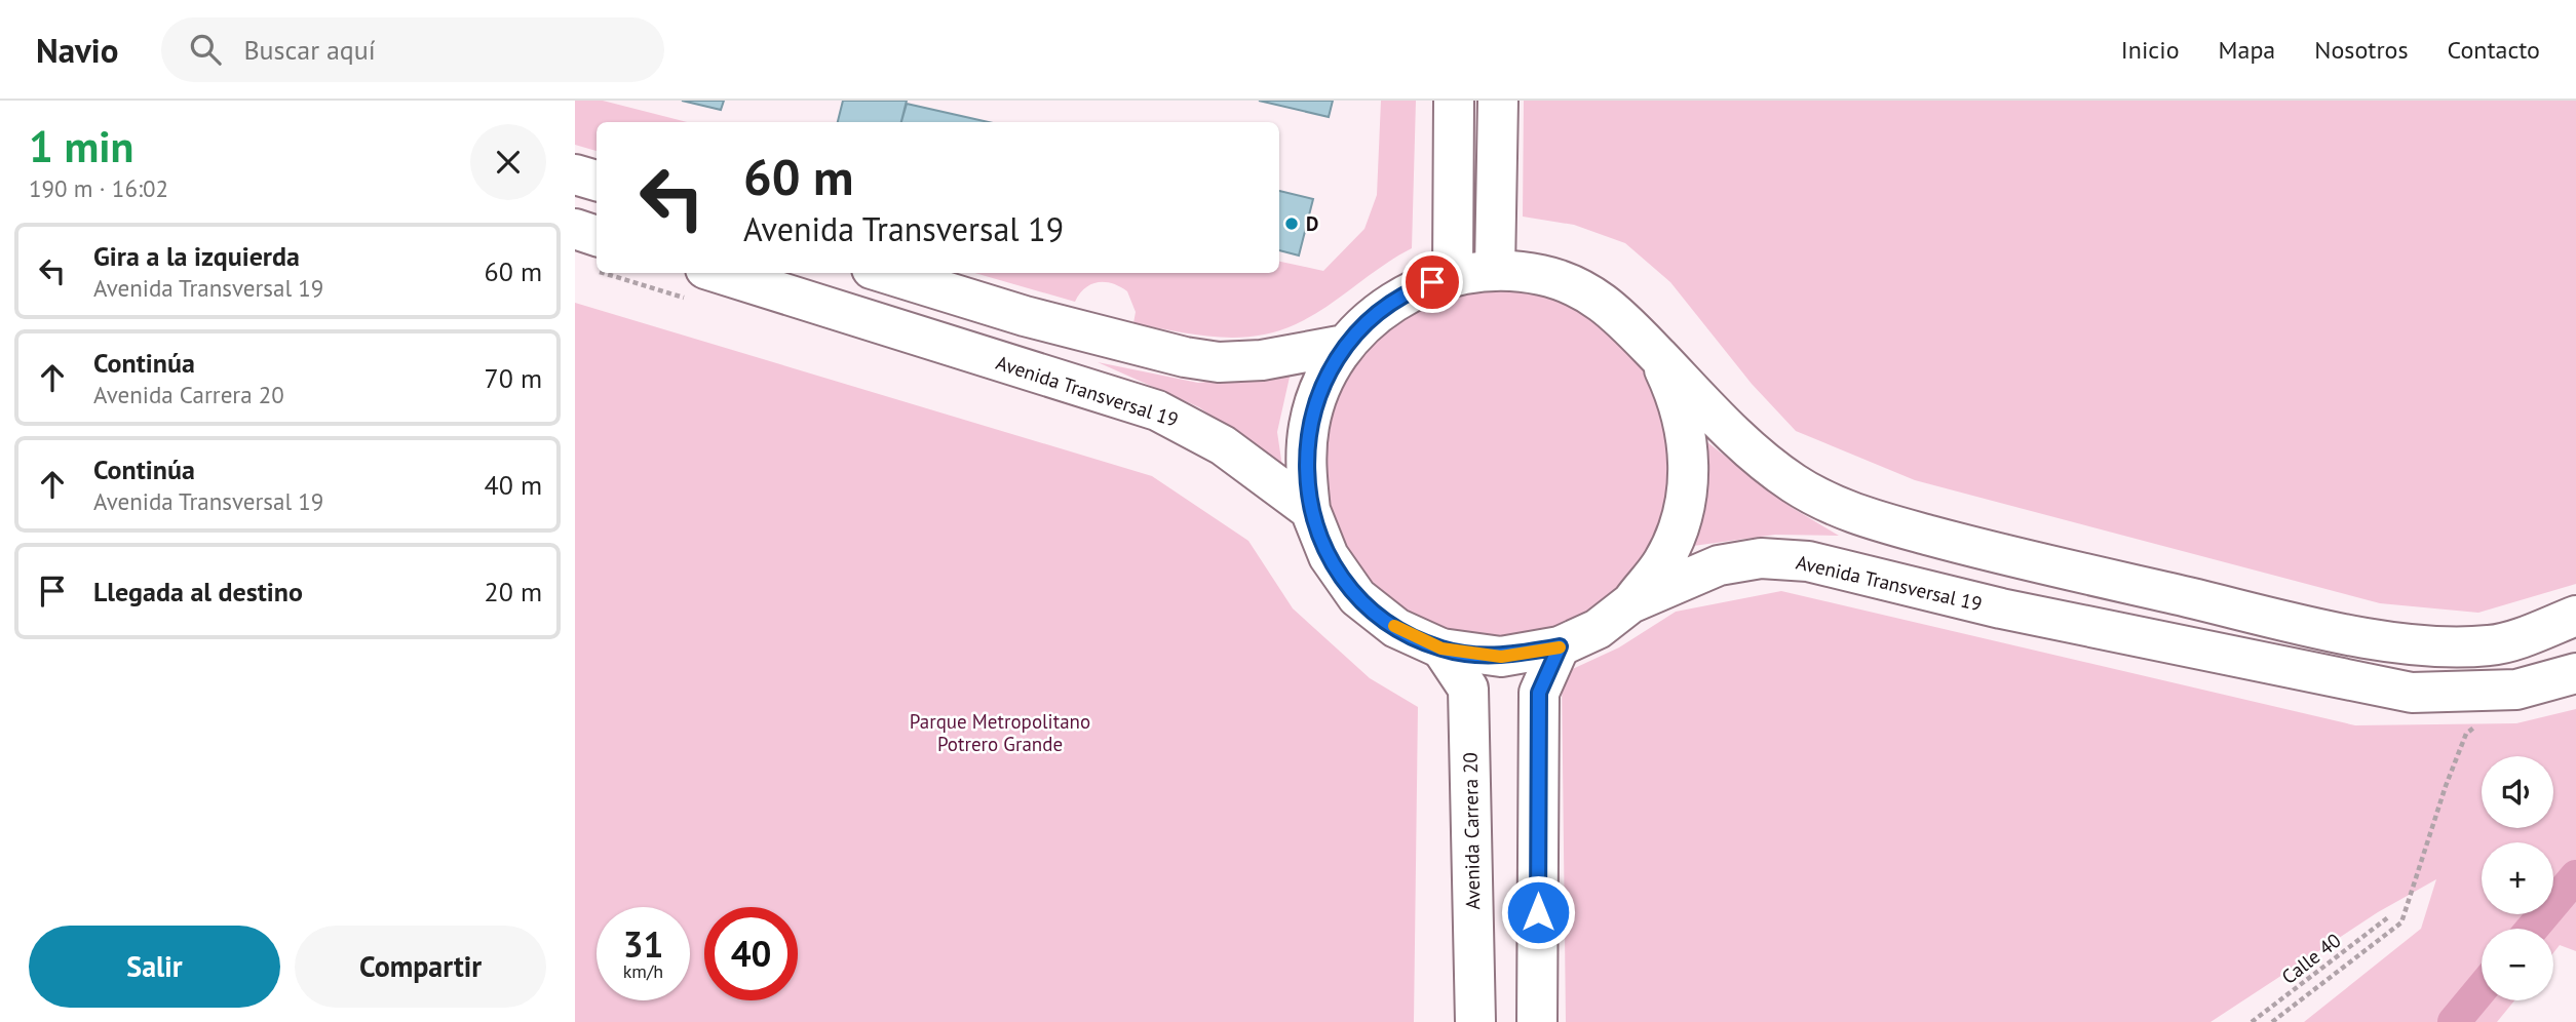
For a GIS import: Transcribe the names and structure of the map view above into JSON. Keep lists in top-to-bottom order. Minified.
{"streets":{"main road":["Avenida Transversal 19","Avenida Carrera 20"],"path":["Calle 40"]},"crossings":[["Avenida Transversal 19","Avenida Carrera 20"]],"parks":["Parque Metropolitano Potrero Grande"],"places":["D"],"page":{"header":"Navio","search":"Buscar aquí","nav":["Inicio","Mapa","Nosotros","Contacto"],"heading":["1 min","190 m · 16:02"],"turn":["60 m","Avenida Transversal 19"],"list":[{"name":"Gira a la izquierda","note":"Avenida Transversal 19","value":"60 m"},{"name":"Continúa","note":"Avenida Carrera 20","value":"70 m"},{"name":"Continúa","note":"Avenida Transversal 19","value":"40 m"},{"name":"Llegada al destino","value":"20 m"}],"map_buttons":["+","−"],"speed":"31 km/h","limit":"40","buttons":["Salir","Compartir"]}}
